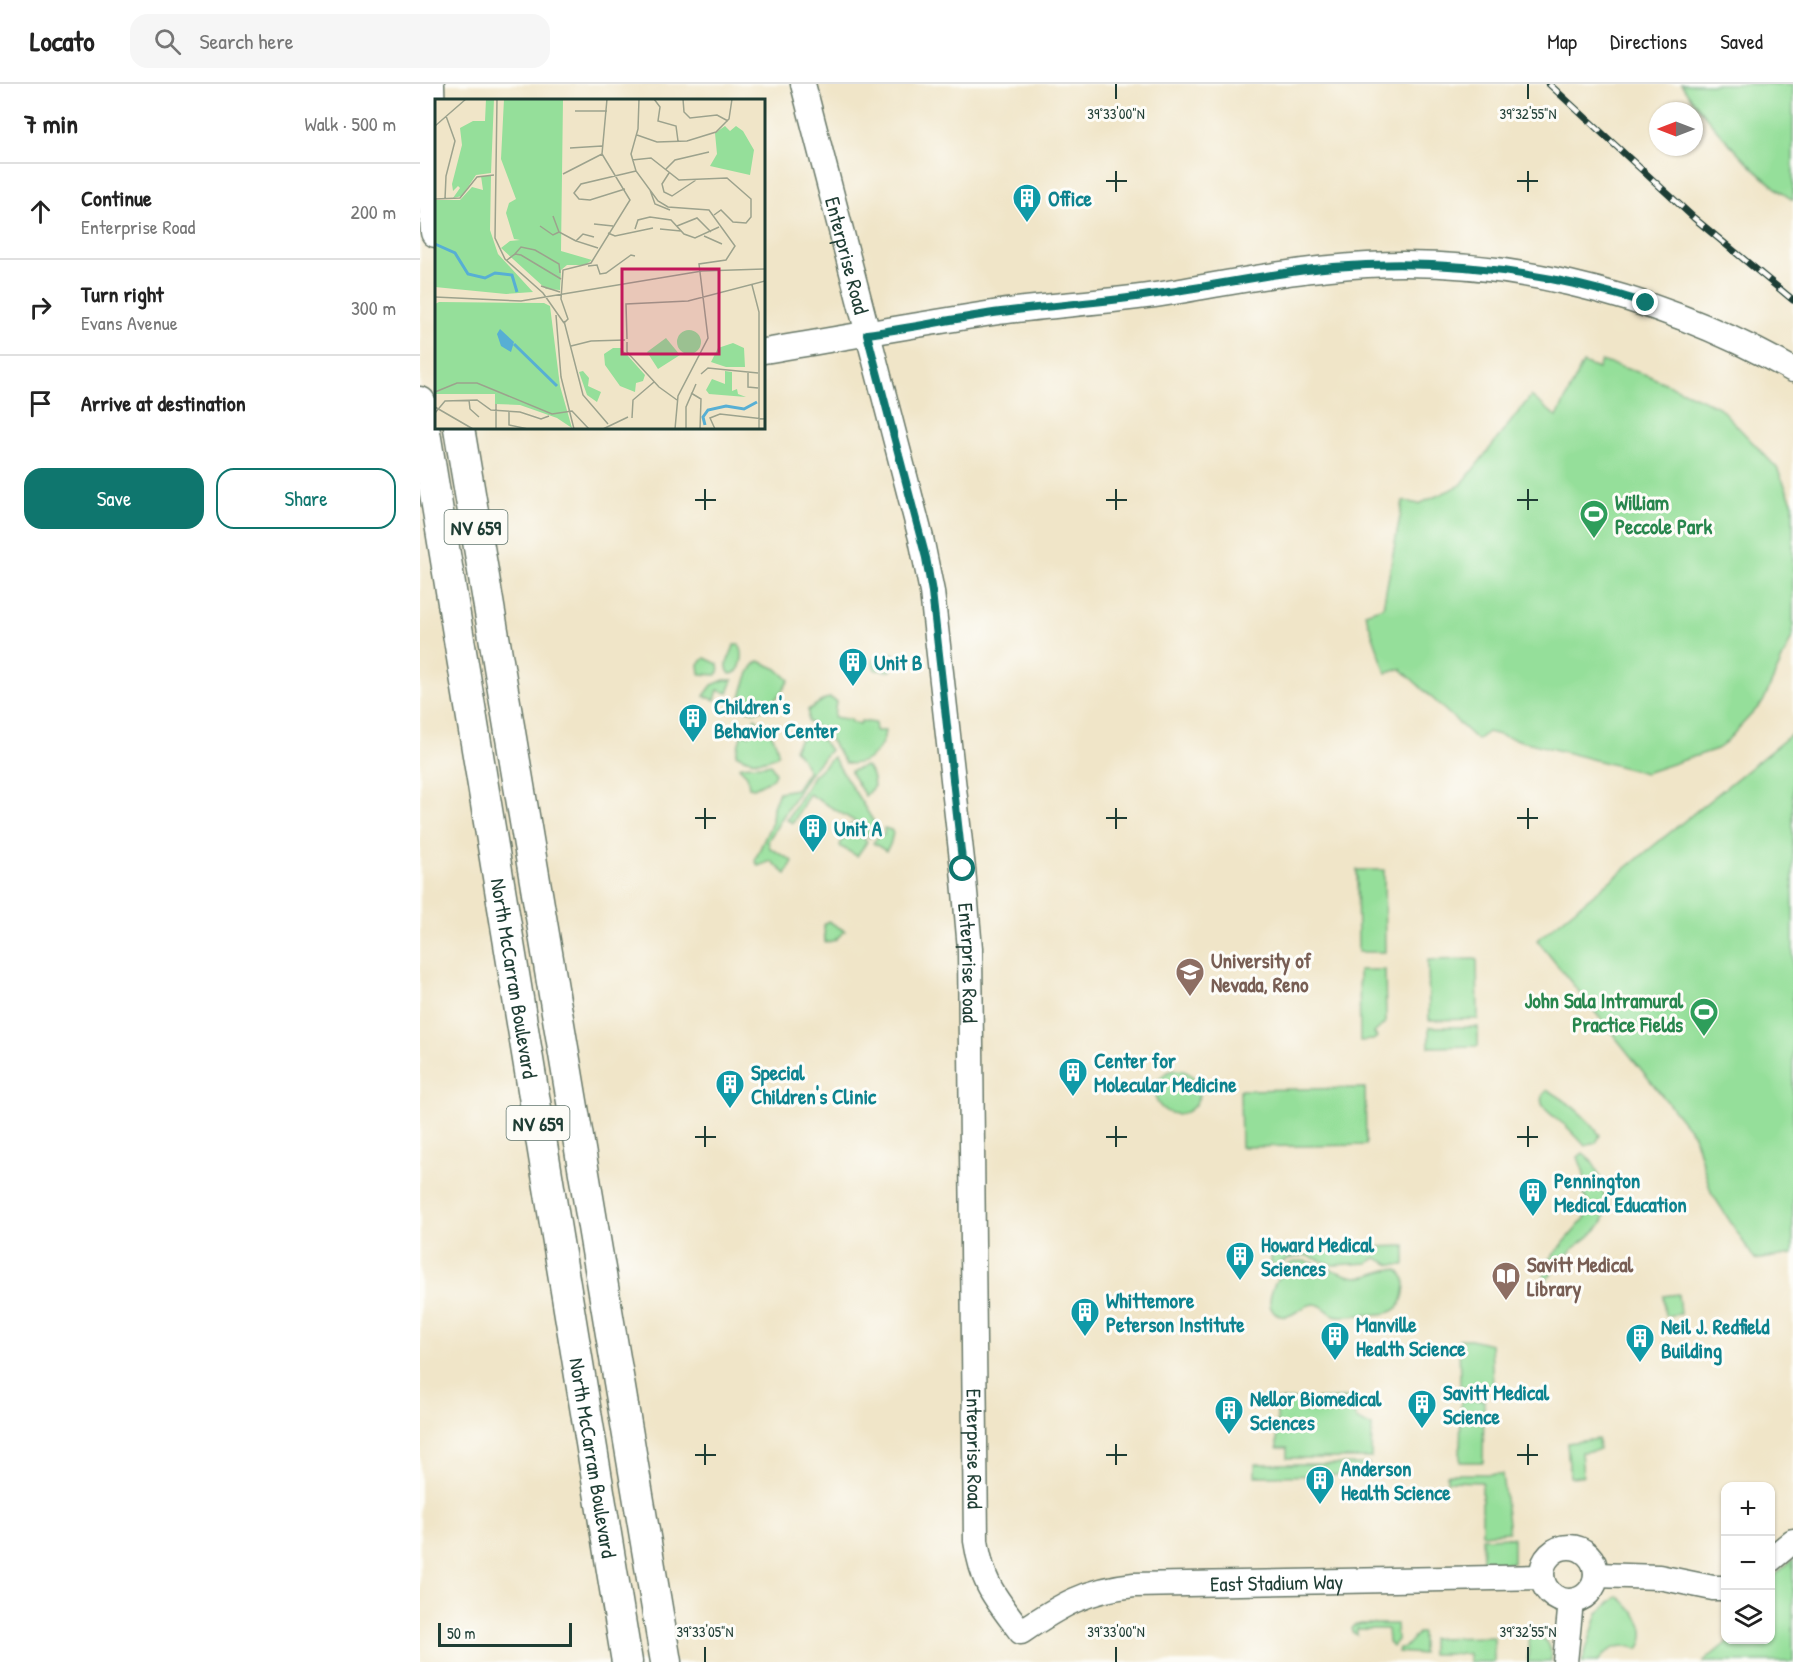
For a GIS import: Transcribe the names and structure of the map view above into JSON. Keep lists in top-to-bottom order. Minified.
{"streets":{"main road":["NV 659","North McCarran Boulevard"],"street":["Enterprise Road","East Stadium Way"]},"crossings":[["Enterprise Road","East Stadium Way"]],"places":{"building":["Office","Unit B","Children's Behavior Center","Unit A","Center for Molecular Medicine","Special Children's Clinic","Pennington Medical Education","Howard Medical Sciences","Whittemore Peterson Institute","Manville Health Science","Neil J. Redfield Building","Savitt Medical Science","Nellor Biomedical Sciences","Anderson Health Science"],"sports":["William Peccole Park","John Sala Intramural Practice Fields"],"school or university":["University of Nevada, Reno"],"library":["Savitt Medical Library"]},"scale_bar":"50 m","north":"left","page":{"header":"Locato","search":"Search here","nav":["Map","Directions","Saved"],"heading":["7 min","Walk · 500 m"],"list":[["Continue","Enterprise Road","200 m"],["Turn right","Evans Avenue","300 m"],"Arrive at destination"],"buttons":["Save","Share"],"map_buttons":["+","−"],"scale":"50 m"},"coordinates":["39°33'00\"N","39°32'55\"N","39°33'05\"N"]}
